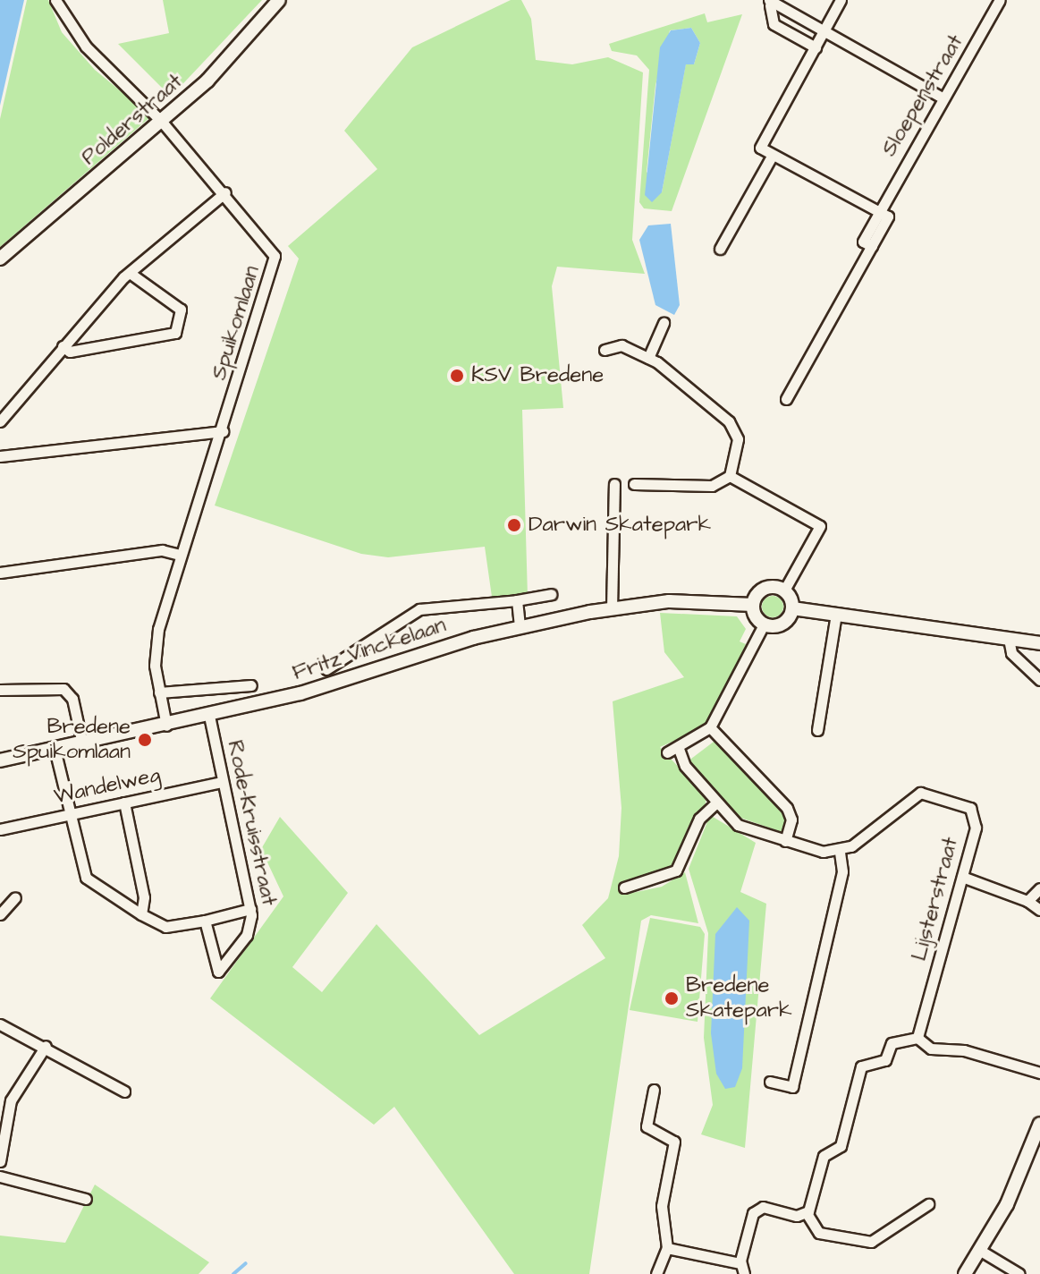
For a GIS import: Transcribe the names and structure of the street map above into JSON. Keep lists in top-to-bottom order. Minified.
{"streets":{"street":["Sloepenstraat","Polderstraat","Spuikomlaan","Fritz Vinckelaan","Wandelweg","Rode-Kruisstraat","Lijsterstraat"]},"crossings":[["Polderstraat","Spuikomlaan"],["Spuikomlaan","Fritz Vinckelaan"],["Fritz Vinckelaan","Rode-Kruisstraat"],["Wandelweg","Rode-Kruisstraat"]],"places":["KSV Bredene","Darwin Skatepark","Bredene Spuikomlaan","Bredene Skatepark"]}
